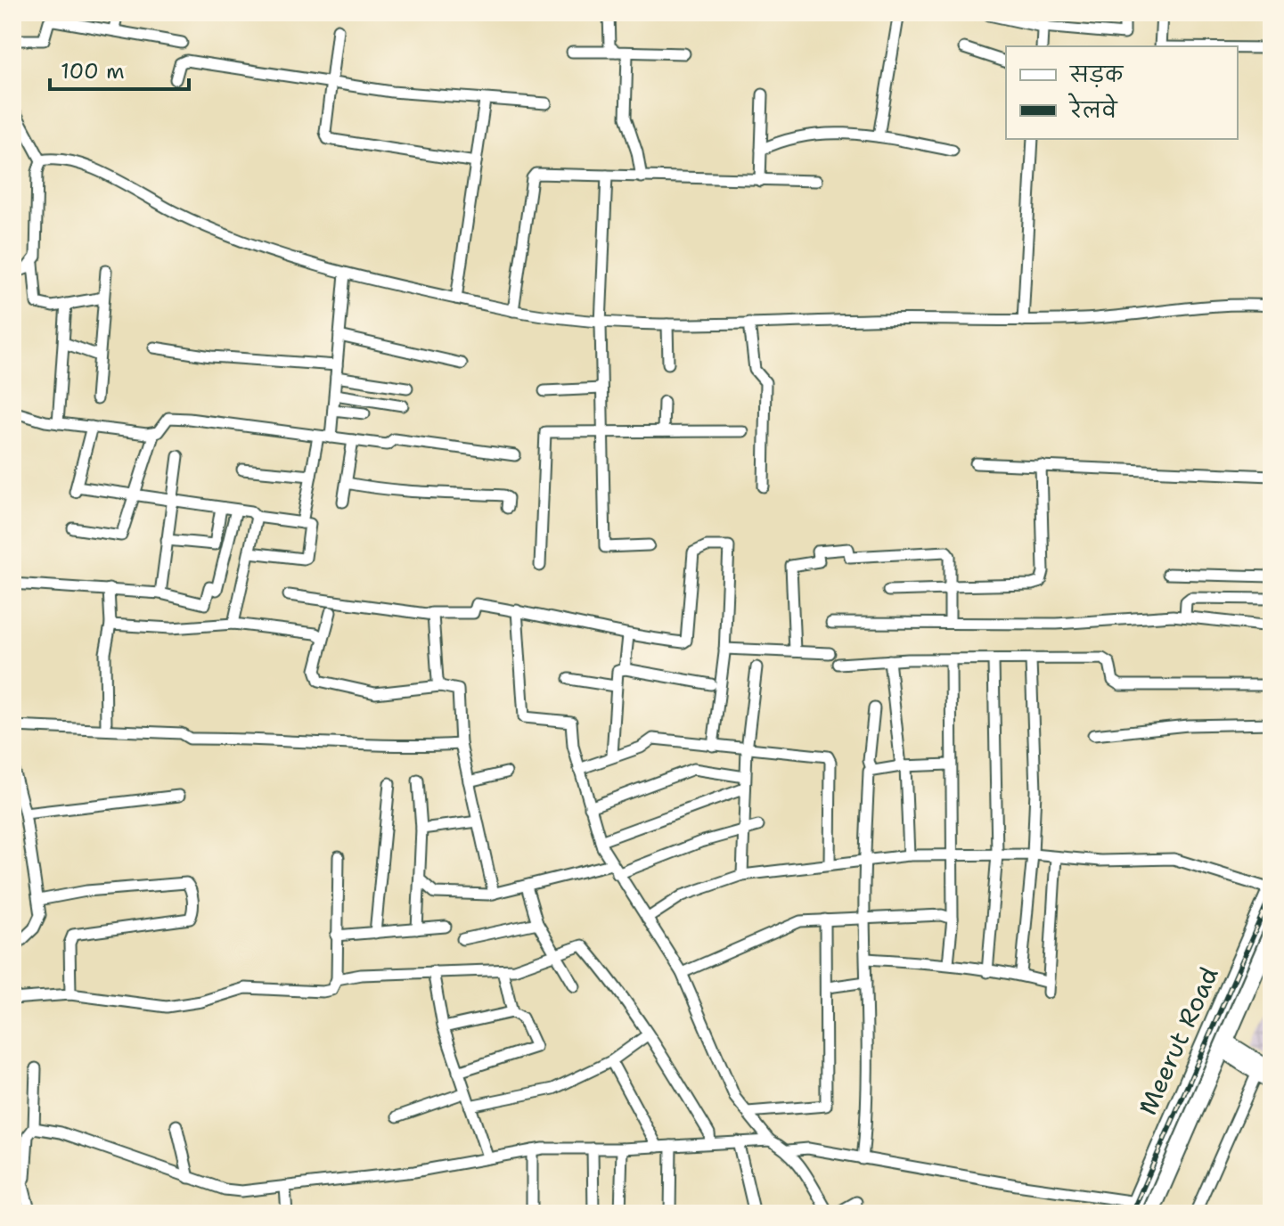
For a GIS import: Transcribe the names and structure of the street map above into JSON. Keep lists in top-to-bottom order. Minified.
{"streets":{"main road":["Meerut Road"]},"legend":["सड़क","रेलवे"],"scale_bar":"100 m"}
